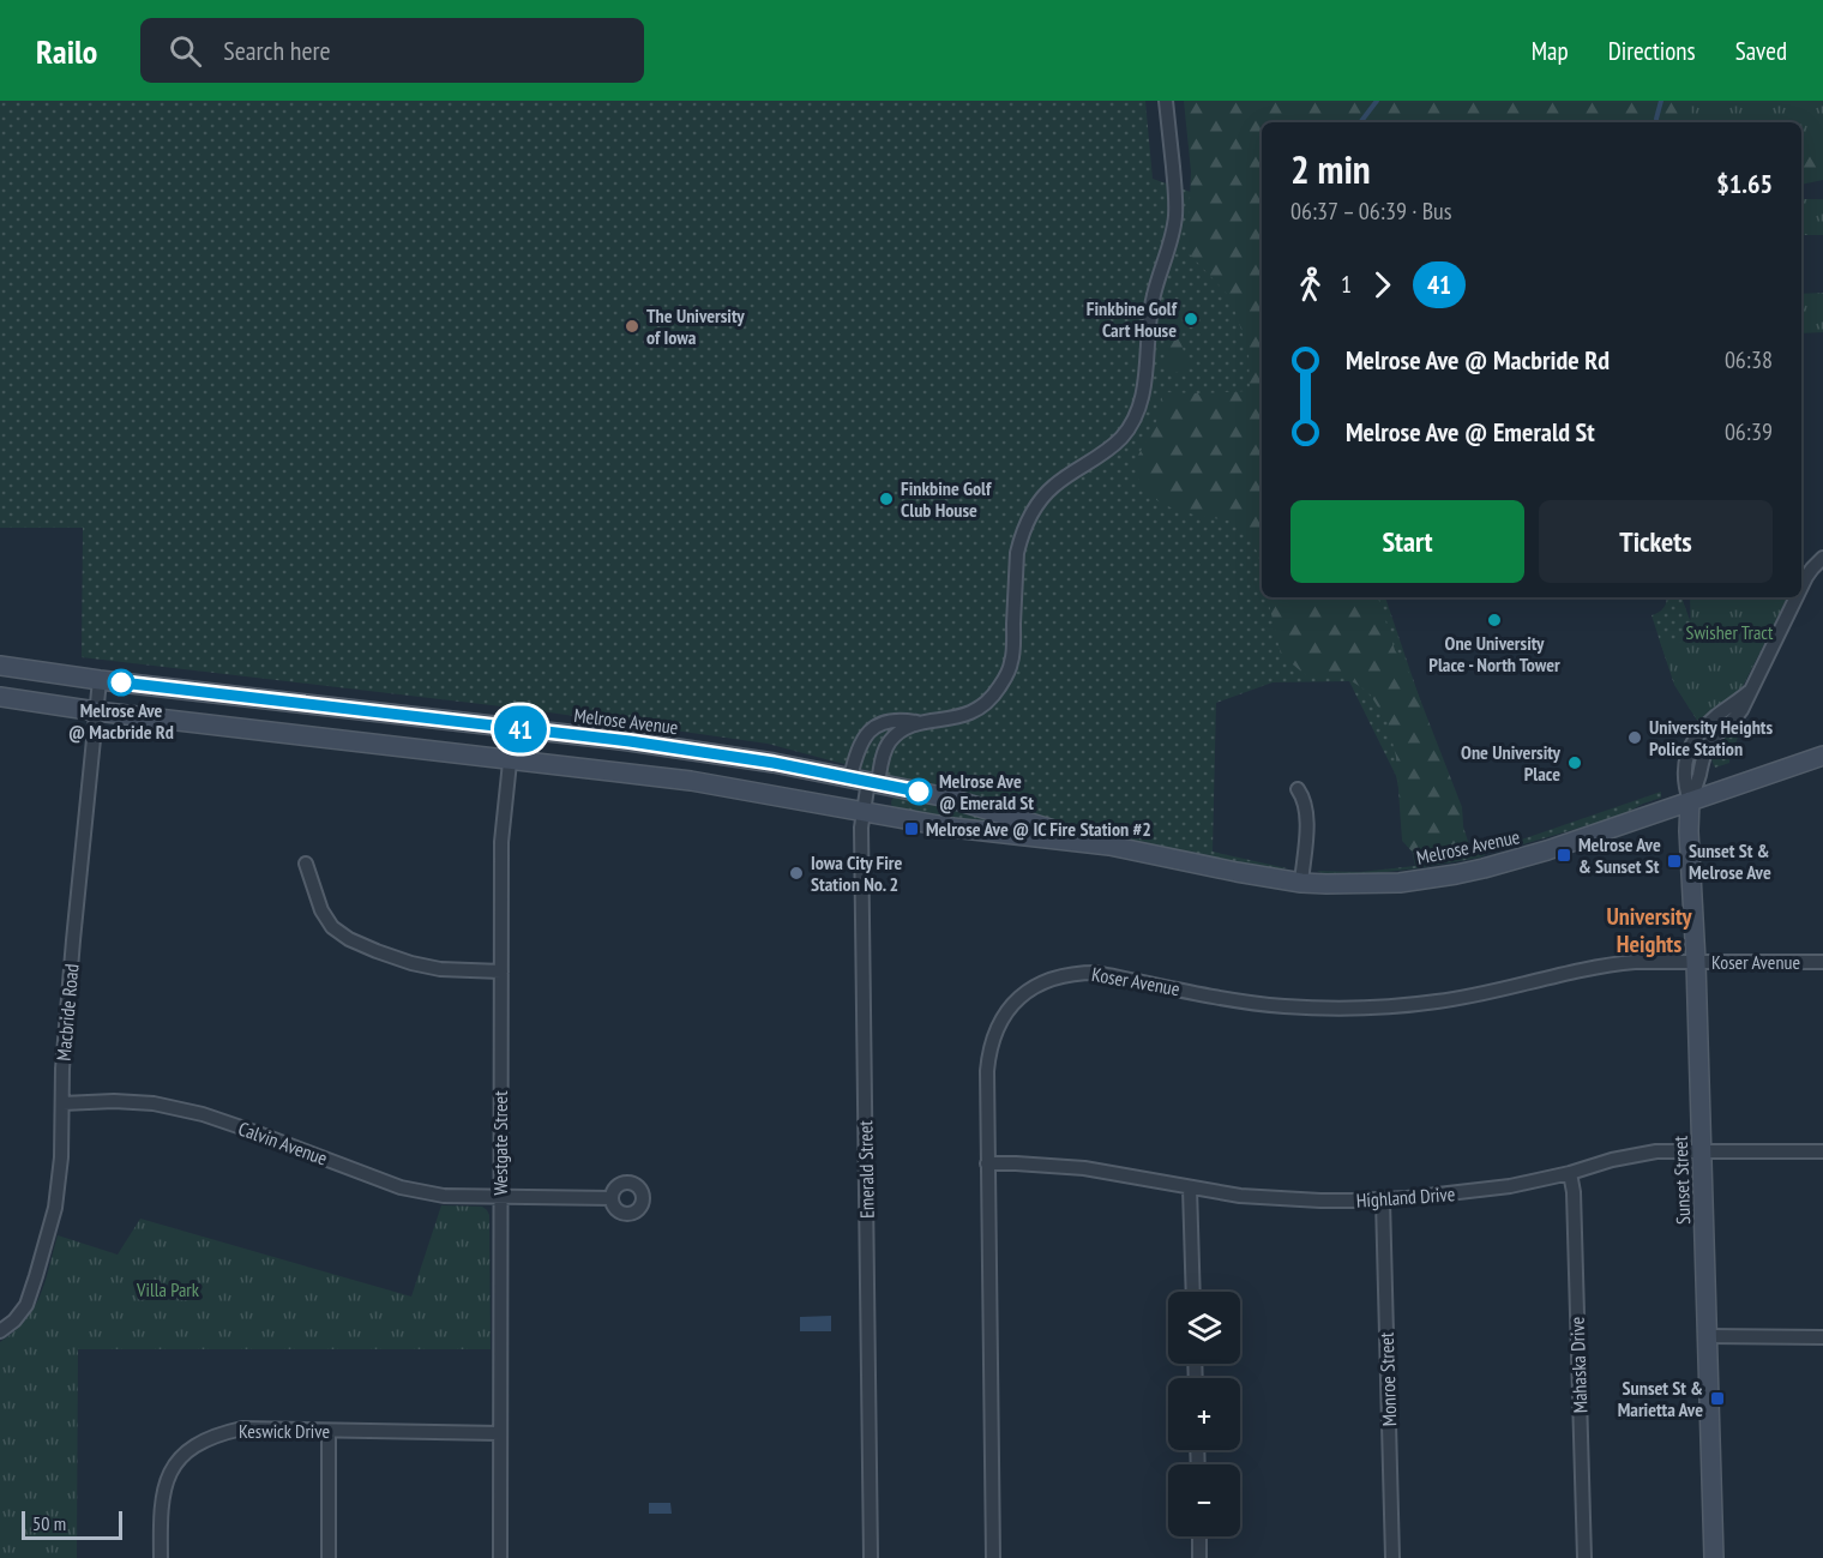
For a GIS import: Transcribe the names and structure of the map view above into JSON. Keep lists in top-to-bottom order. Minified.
{"streets":{"main road":["Melrose Avenue","Sunset Street"],"street":["Koser Avenue","Macbride Road","Calvin Avenue","Westgate Street","Emerald Street","Highland Drive","Mahaska Drive","Monroe Street","Keswick Drive"]},"crossings":[["Melrose Avenue","Macbride Road"],["Melrose Avenue","Westgate Street"],["Melrose Avenue","Emerald Street"],["Melrose Avenue","Sunset Street"],["Koser Avenue","Sunset Street"],["Koser Avenue","Highland Drive"],["Macbride Road","Calvin Avenue"],["Calvin Avenue","Westgate Street"],["Westgate Street","Keswick Drive"],["Sunset Street","Highland Drive"],["Highland Drive","Mahaska Drive"],["Highland Drive","Monroe Street"]],"districts":["University Heights"],"parks":["Swisher Tract","Villa Park"],"places":{"other":["Finkbine Golf Cart House","The University of Iowa","Finkbine Golf Club House","One University Place - North Tower","Melrose Ave @ Macbride Rd","University Heights Police Station","One University Place","Melrose Ave @ Emerald St","Iowa City Fire Station No. 2"],"transit":["Melrose Ave @ IC Fire Station #2","Melrose Ave & Sunset St","Sunset St & Melrose Ave","Sunset St & Marietta Ave"]},"lines":["bus line 41"],"scale_bar":"50 m","page":{"header":"Railo","search":"Search here","nav":["Map","Directions","Saved"],"on_map":"41","heading":["2 min","06:37 – 06:39 · Bus","$1.65"],"legs":["1","41"],"list":[{"name":"Melrose Ave @ Macbride Rd","value":"06:38"},{"name":"Melrose Ave @ Emerald St","value":"06:39"}],"buttons":["Start","Tickets"],"map_buttons":["+","−"],"scale":"50 m"}}
